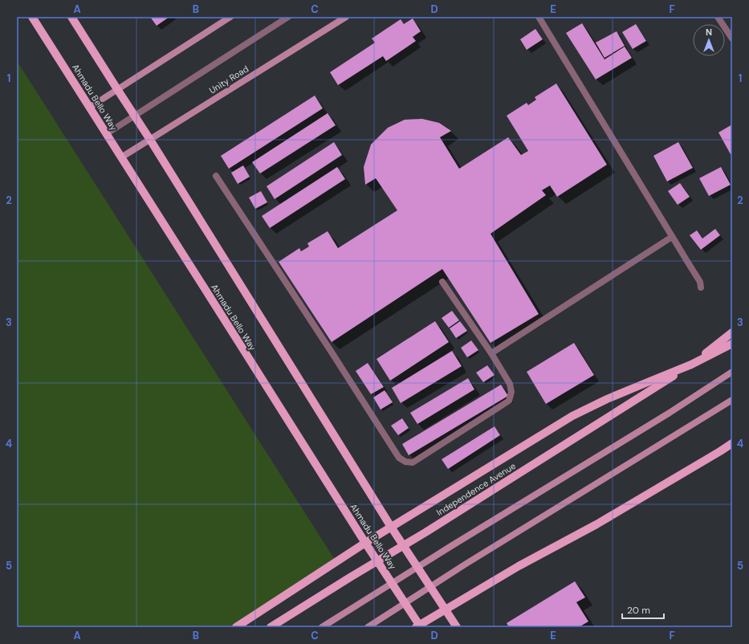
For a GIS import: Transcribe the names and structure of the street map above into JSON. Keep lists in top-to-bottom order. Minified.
{"streets":{"main road":["Unity Road","Ahmadu Bello Way","Independence Avenue"]},"crossings":[["Unity Road","Ahmadu Bello Way"]],"scale_bar":"20 m","north":"top","grid":{"columns":["A","B","C","D","E","F"],"rows":["1","2","3","4","5"]}}
